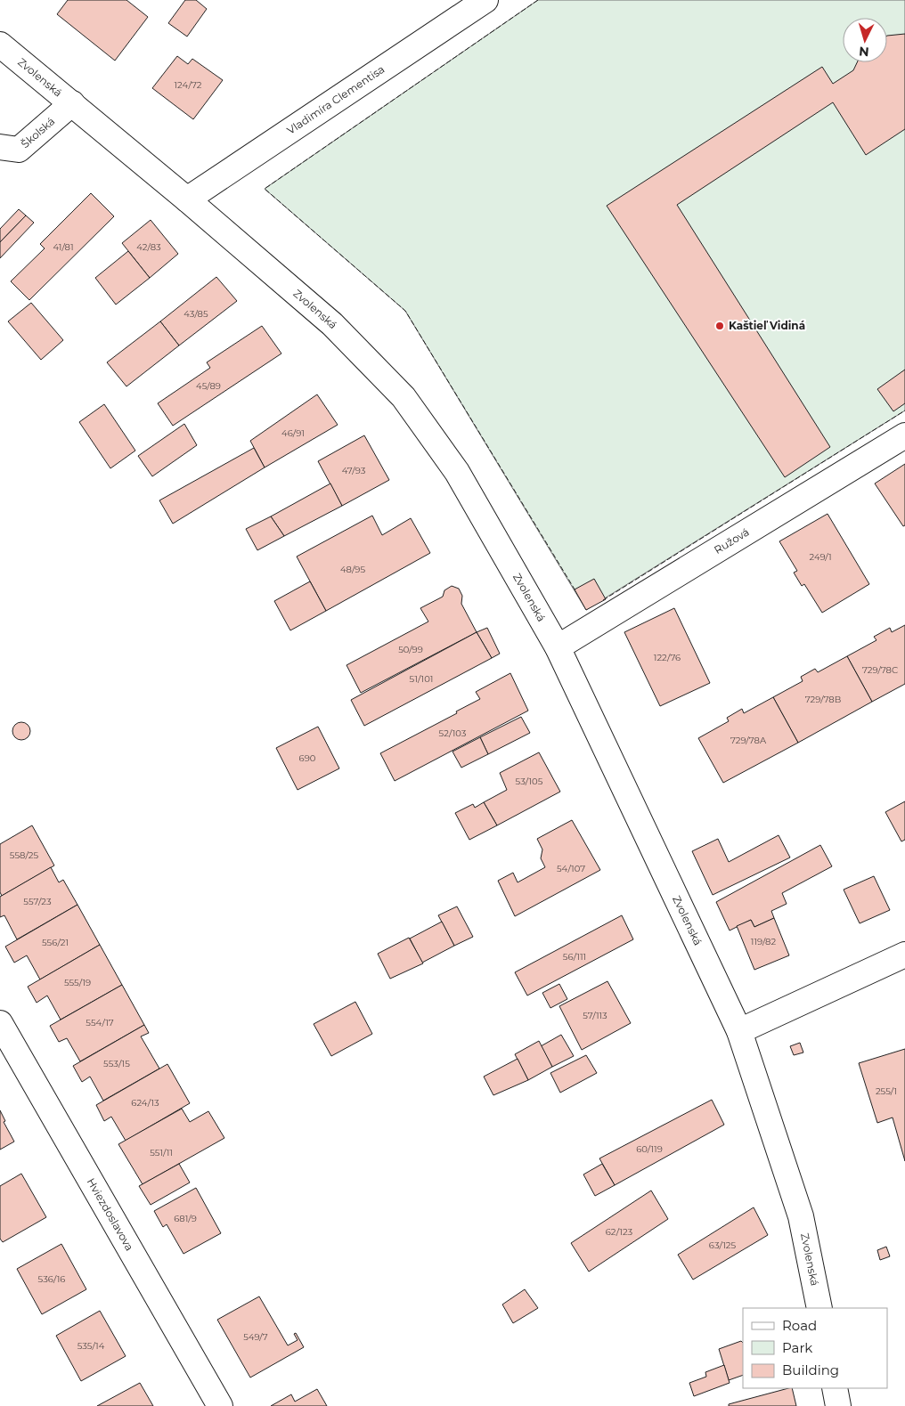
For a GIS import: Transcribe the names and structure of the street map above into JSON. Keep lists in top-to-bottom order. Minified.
{"streets":{"street":["Zvolenská","Vladimíra Clementisa","Školská","Ružová","Hviezdoslavova"]},"crossings":[["Zvolenská","Vladimíra Clementisa"],["Zvolenská","Školská"],["Zvolenská","Ružová"]],"places":["Kaštieľ Vidiná"],"house_numbers":["124/72","41/81","42/83","43/85","45/89","46/91","47/93","249/1","48/95","50/99","122/76","729/78C","51/101","729/78B","52/103","729/78A","690","53/105","558/25","54/107","557/23","119/82","556/21","56/111","555/19","57/113","554/17","553/15","255/1","624/13","60/119","551/11","681/9","62/123","63/125","536/16","549/7","535/14"],"legend":["Road","Park","Building"],"north":"bottom"}
